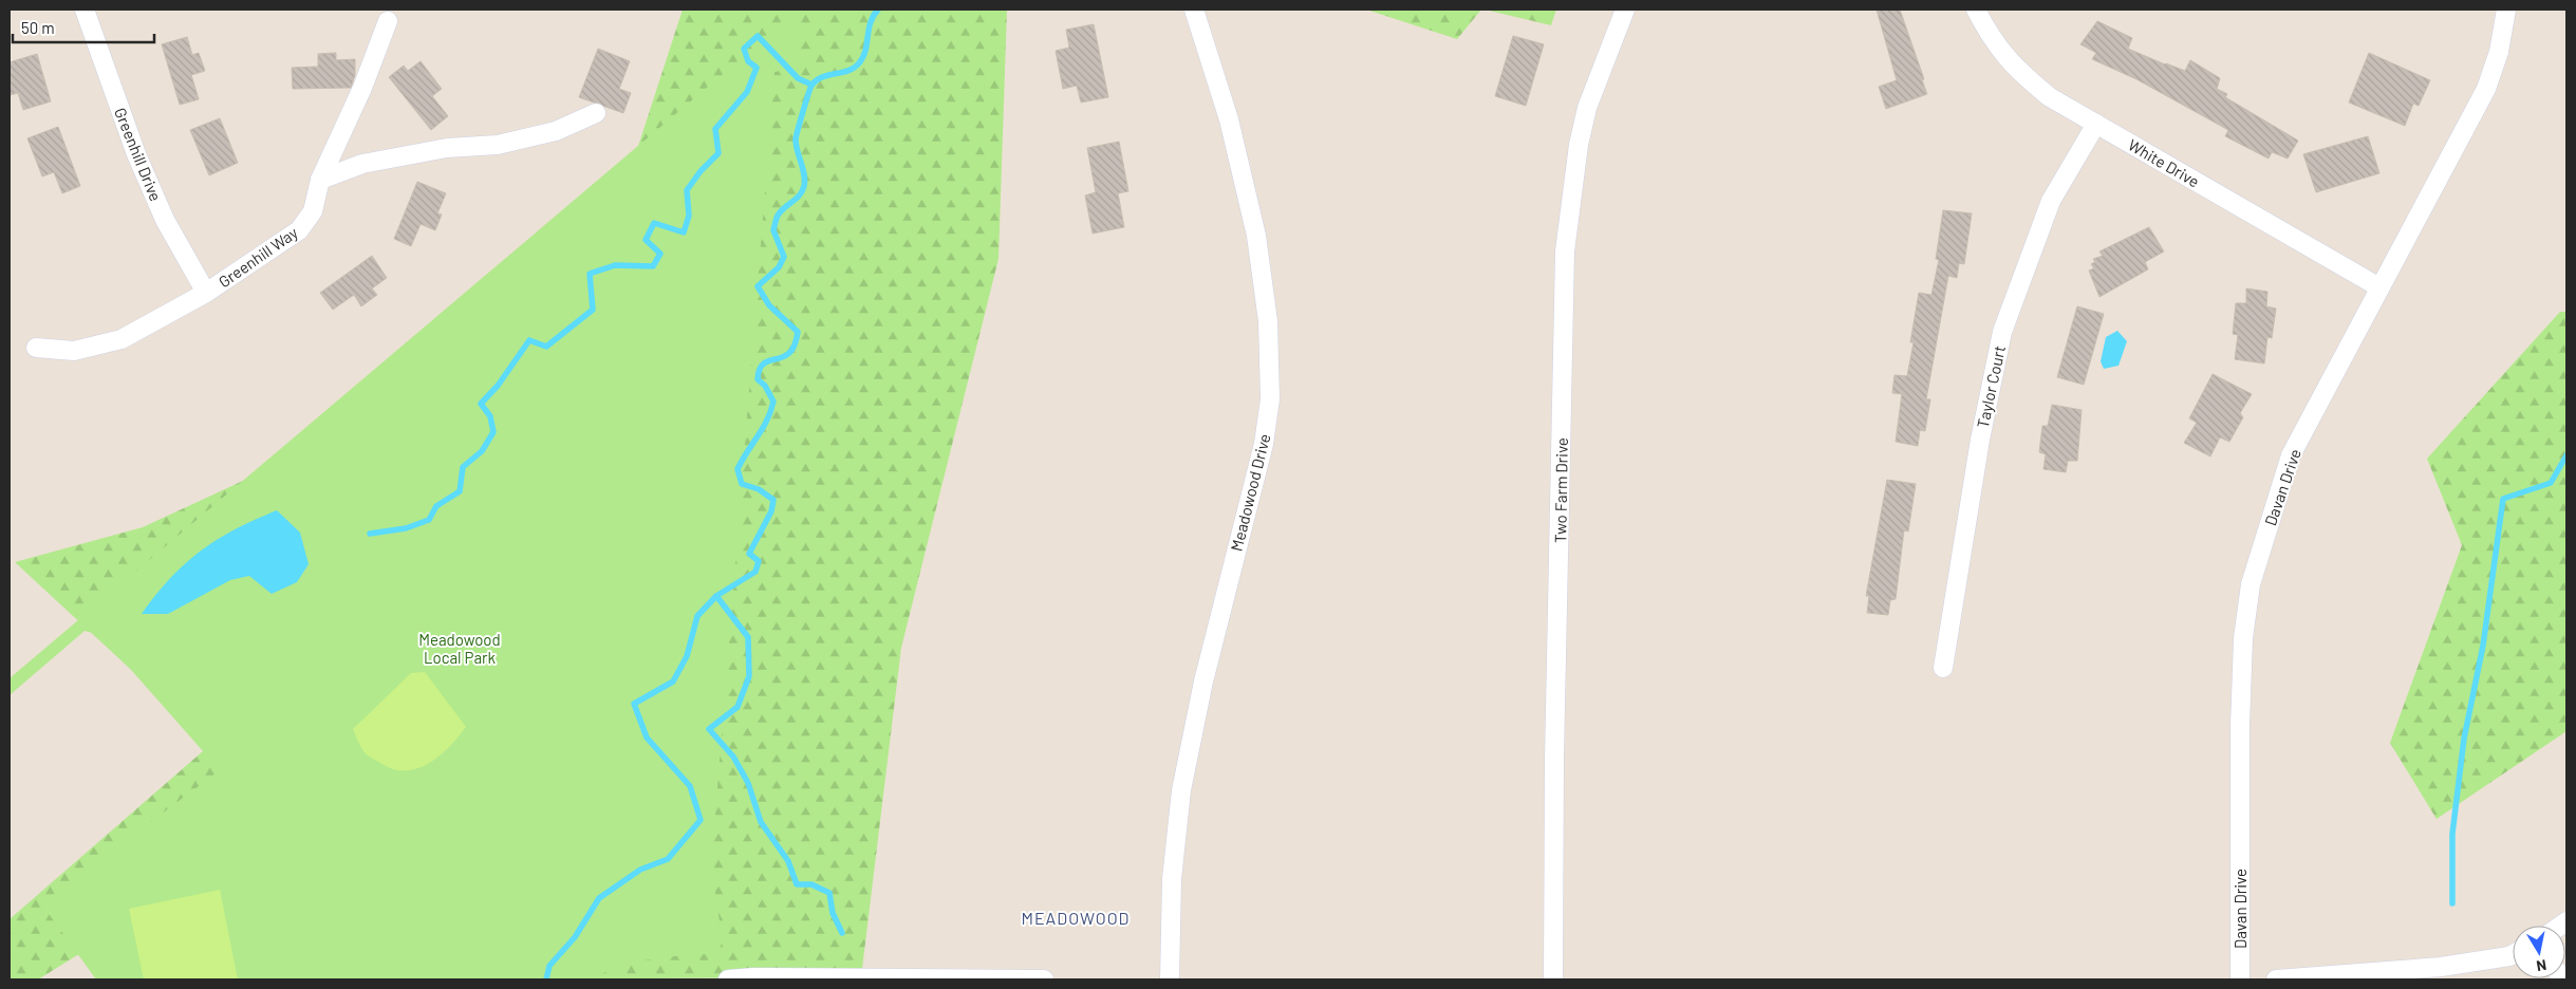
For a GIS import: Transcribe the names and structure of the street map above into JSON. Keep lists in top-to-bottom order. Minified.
{"streets":{"street":["Greenhill Drive","White Drive","Greenhill Way","Taylor Court","Davan Drive","Two Farm Drive","Meadowood Drive"]},"crossings":[["Greenhill Drive","Greenhill Way"],["White Drive","Taylor Court"],["White Drive","Davan Drive"]],"districts":["MEADOWOOD"],"parks":["Meadowood Local Park"],"scale_bar":"50 m","north":"bottom"}
